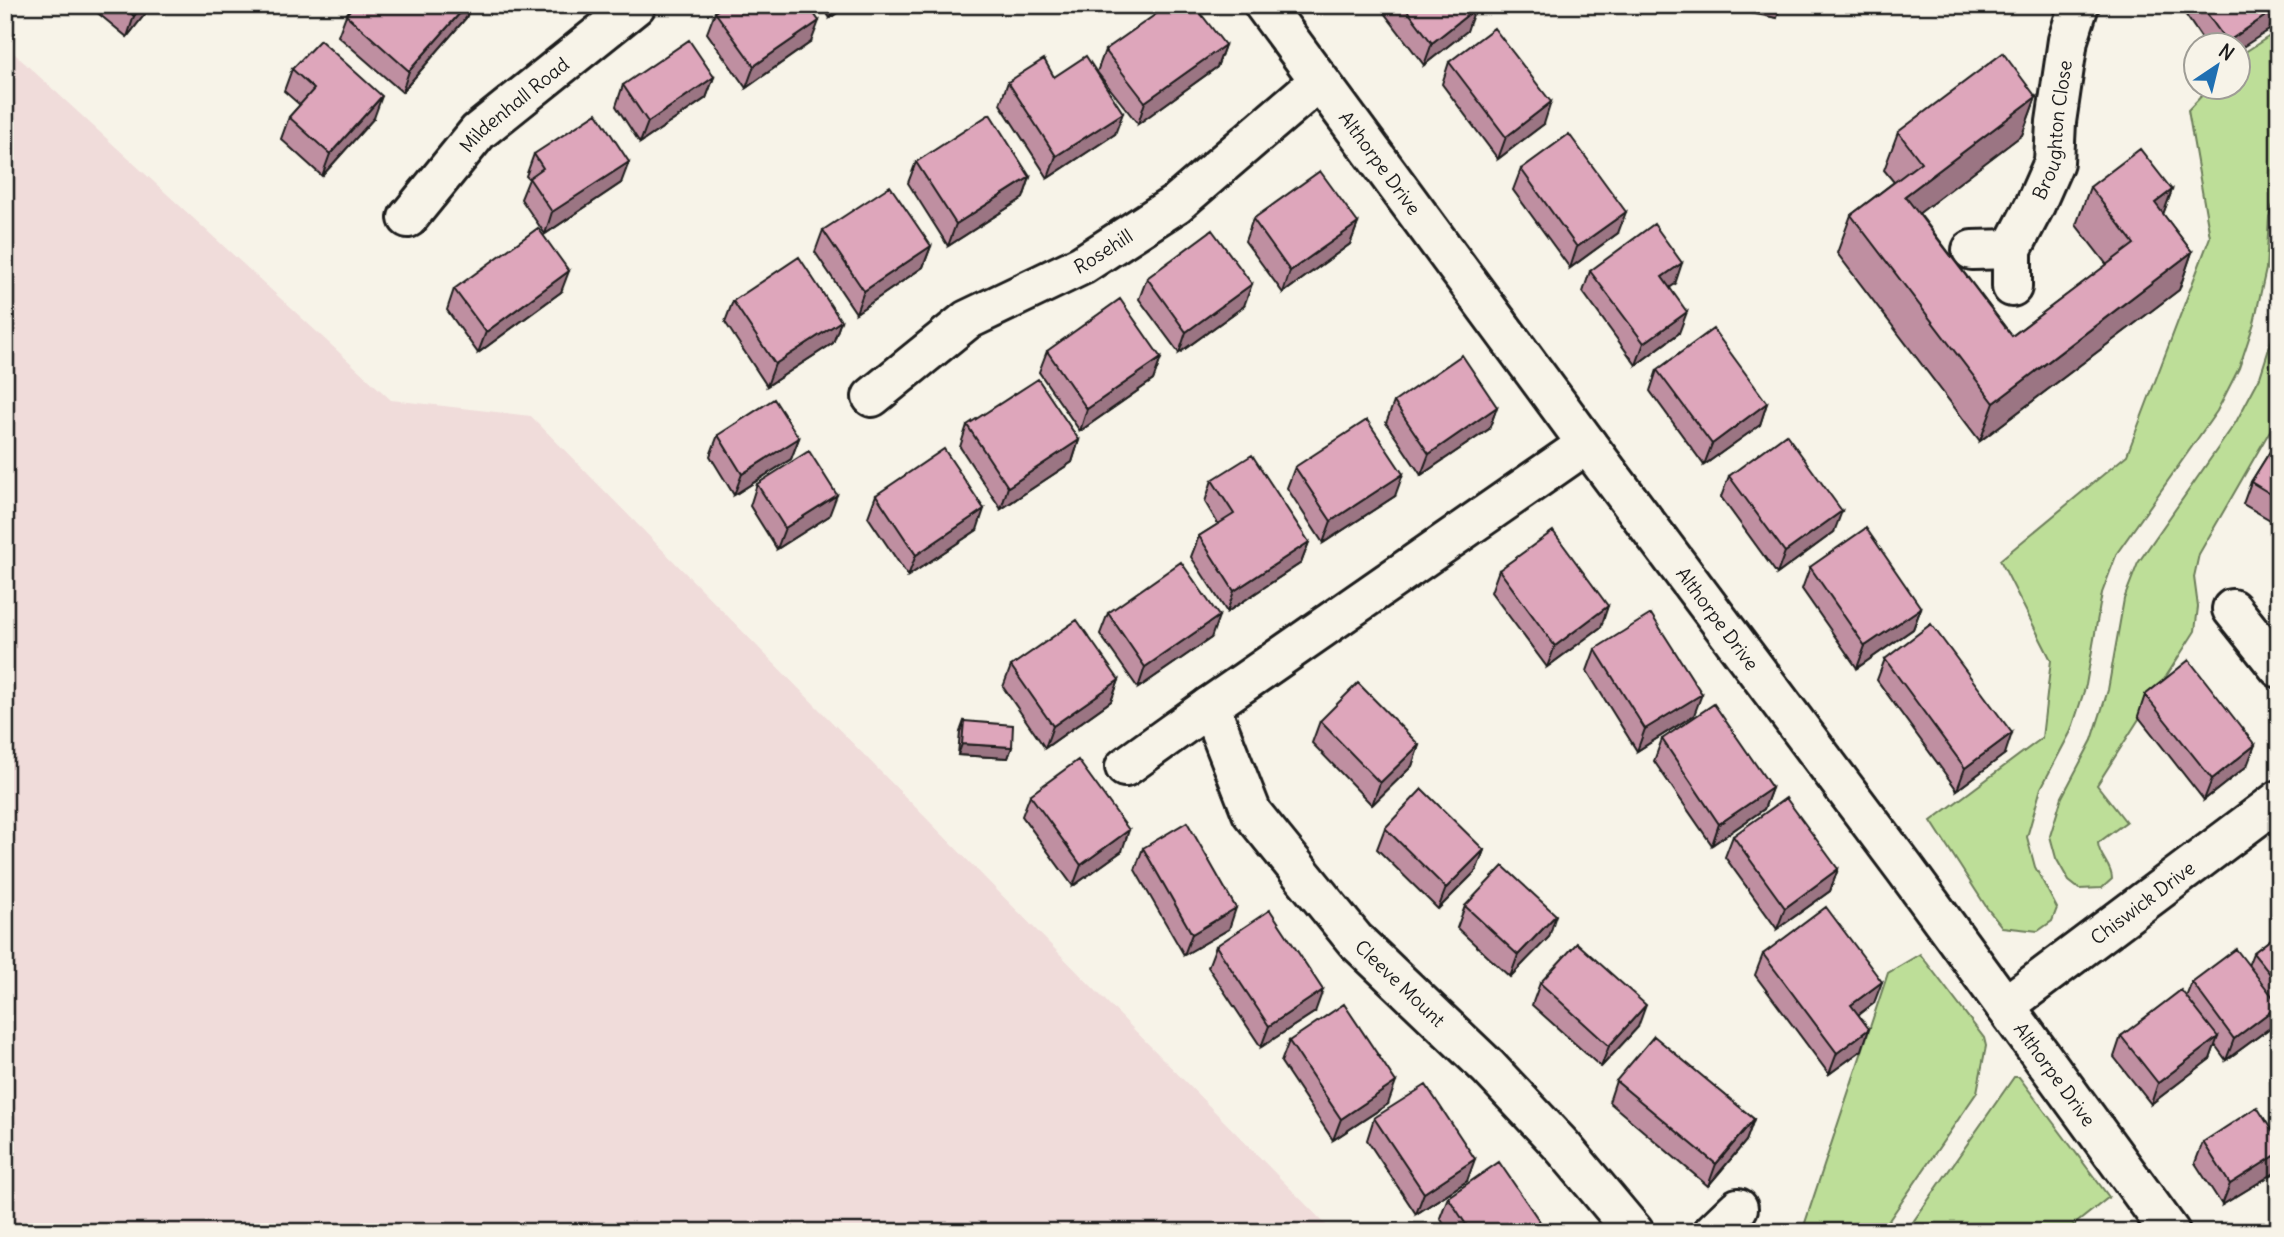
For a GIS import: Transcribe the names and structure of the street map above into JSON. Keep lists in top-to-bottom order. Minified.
{"streets":{"street":["Mildenhall Road","Broughton Close","Althorpe Drive","Rosehill","Chiswick Drive","Cleeve Mount"]},"crossings":[["Althorpe Drive","Rosehill"],["Althorpe Drive","Chiswick Drive"]],"north":"top right"}
